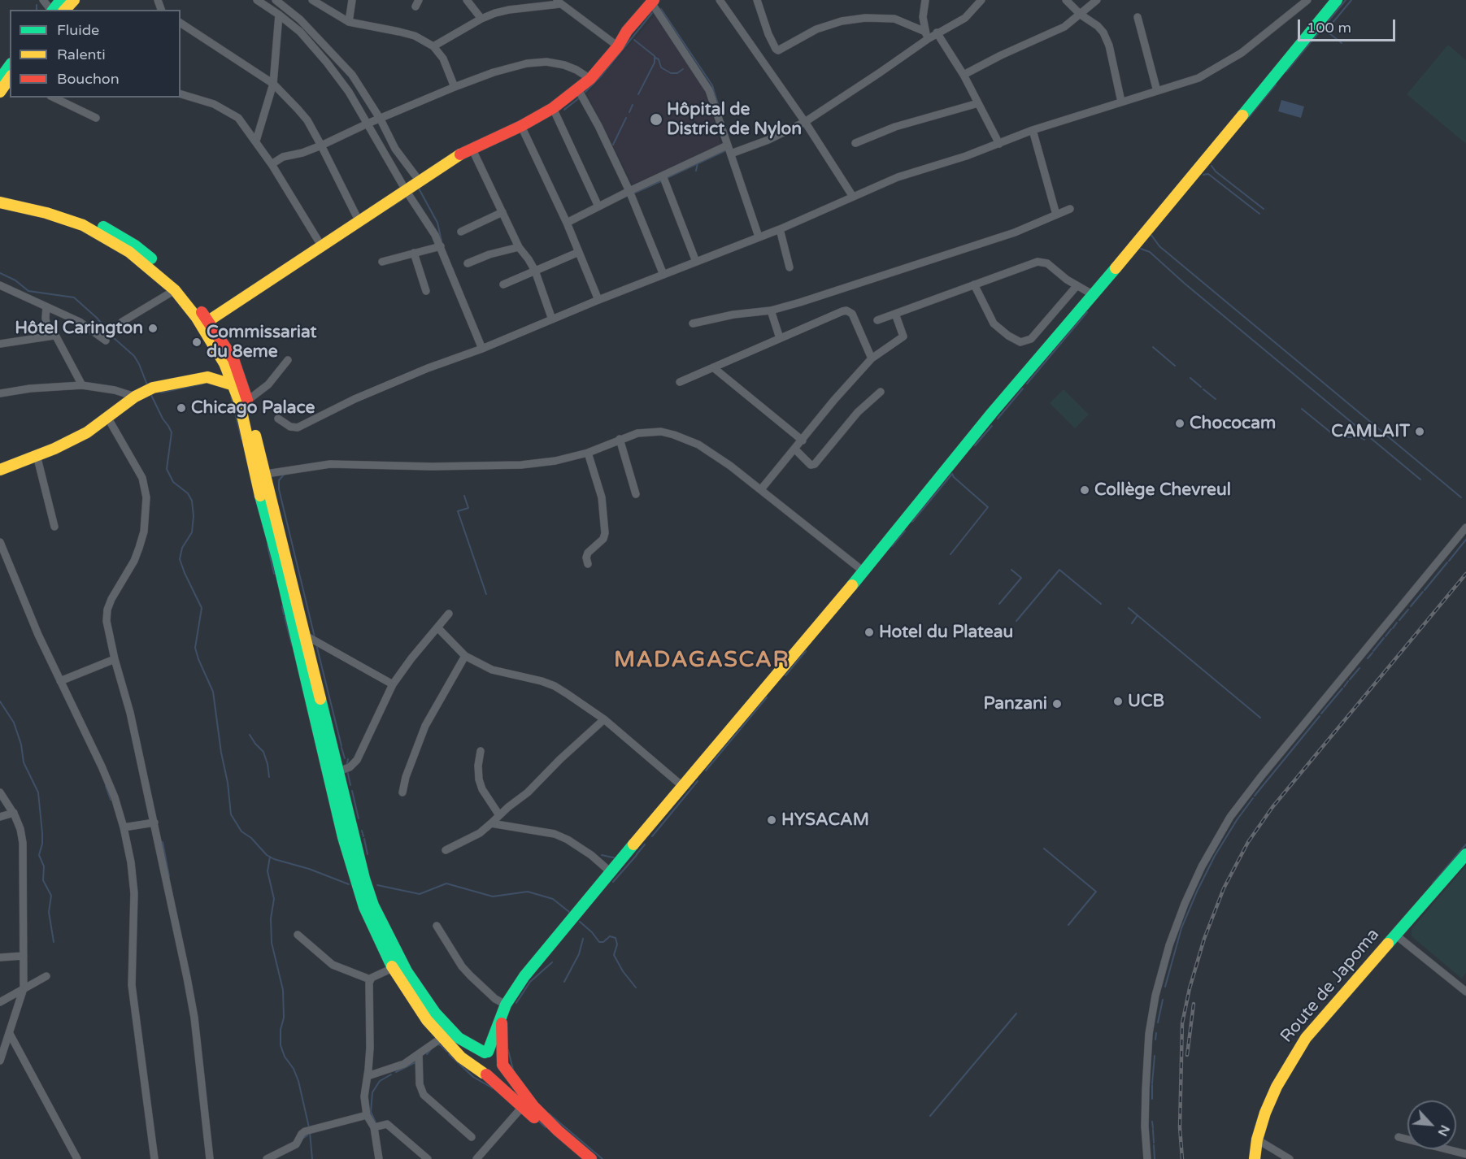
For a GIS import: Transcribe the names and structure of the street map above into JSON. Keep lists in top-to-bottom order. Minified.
{"streets":{"main road":["Route de Japoma"]},"districts":["MADAGASCAR"],"places":["Hôpital de District de Nylon","Hôtel Carington","Commissariat du 8eme","Chicago Palace","Chococam","CAMLAIT","Collège Chevreul","Hotel du Plateau","UCB","Panzani","HYSACAM"],"legend":["Fluide","Ralenti","Bouchon"],"scale_bar":"100 m","north":"bottom right"}
